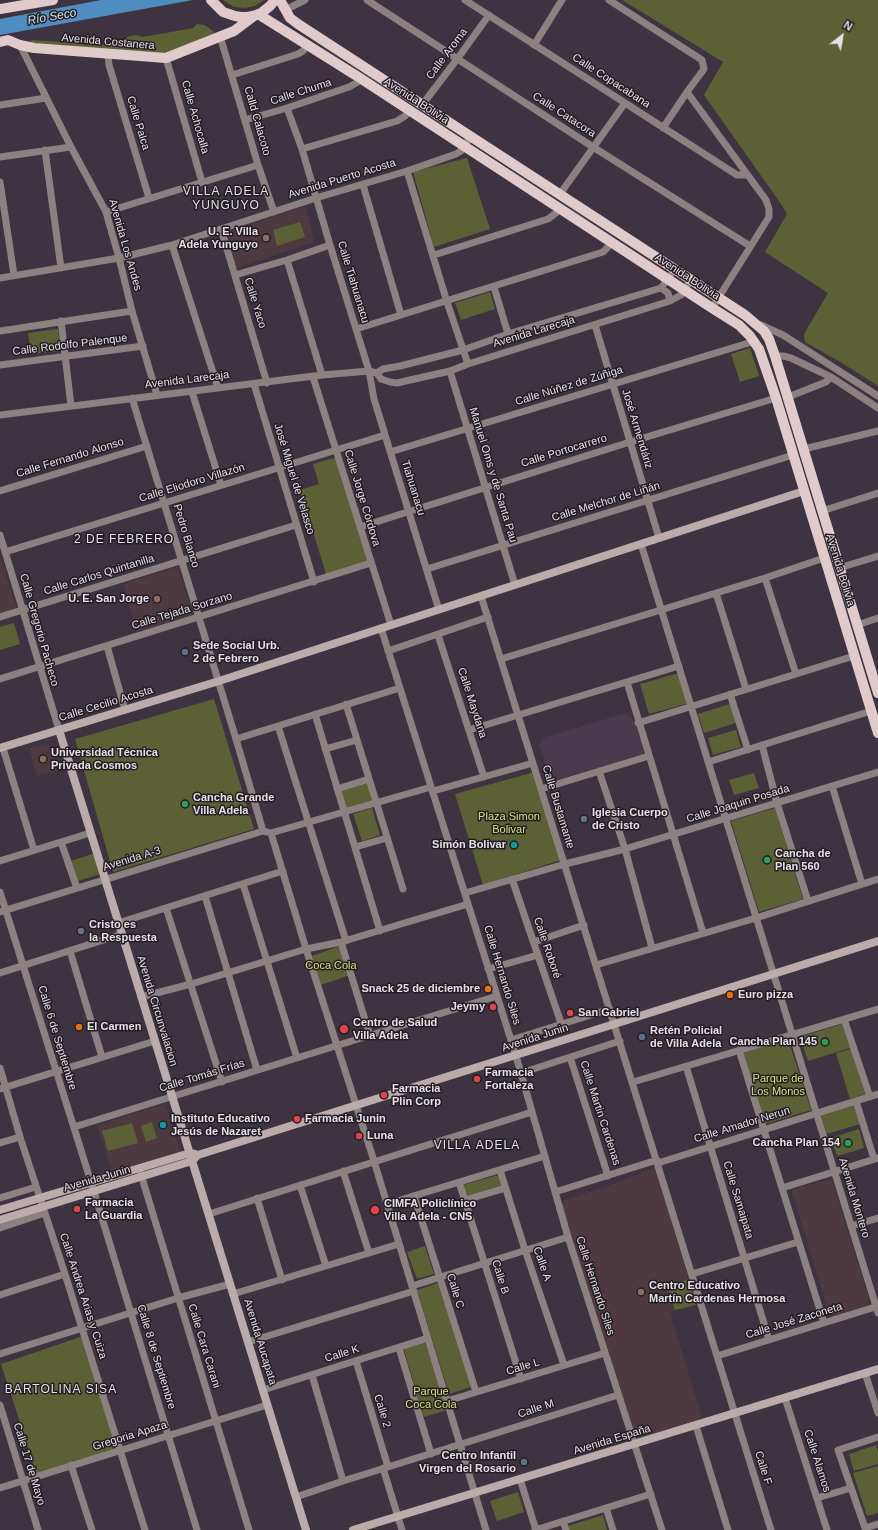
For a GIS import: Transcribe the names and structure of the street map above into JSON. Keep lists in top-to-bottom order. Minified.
{"streets":{"main road":["Avenida Costanera","Avenida Bolivia"],"street":["Calle Aroma","Calle Copacabana","Calle Chuma","Calle Catacora","Calle Achocalla","Calld Calacoto","Calle Palca","Avenida Puerto Acosta","Avenida Los Andes","Calle Tiahuanacu","Calle Yaco","Avenida Larecaja","Calle Rodolfo Palenque","Calle Núñez de Zúñiga","José Armendáriz","Calle Portocarrero","Calle Fernando Alonso","Manuel Oms y de Santa Pau","José Miguel de Velasco","Calle Eliodoro Villazón","Tiahuanacu","Calle Jorge Córdova","Calle Melchor de Liñán","Pedro Blanco","Calle Carlos Quintanilla","Calle Tejada Sorzano","Calle Gregorio Pacheco","Calle Maydana","Calle Cecilio Acosta","Calle Joaquin Posada","Calle Bustamante","Avenida A-3","Calle Roboré","Calle Hernando Siles","Avenida Circunvalacion","Calle 6 de Septiembre","Avenida Junin","Calle Tomás Frías","Calle Martin Cardenas","Calle Amador Nerun","Avenida Montero","Calle Samaipata","Calle A","Calle B","Calle C","Calle Andrea Arias y Cuiza","Calle José Zaconeta","Avenida Aucapata","Calle Cara Carani","Calle K","Calle 8 de Septiembre","Calle L","Calle M","Calle 2","Gregoria Apaza","Avenida España","Calle Alamos","Calle 17 de Mayo","Calle F"]},"crossings":[["Avenida Costanera","Avenida Bolivia"],["Avenida Costanera","Calle Achocalla"],["Avenida Costanera","Calld Calacoto"],["Avenida Costanera","Calle Palca"],["Avenida Costanera","Avenida Los Andes"],["Calle Aroma","Calle Copacabana"],["Calle Aroma","Avenida Bolivia"],["Calle Aroma","Calle Catacora"],["Calle Chuma","Avenida Bolivia"],["Calle Chuma","Calld Calacoto"],["Calle Chuma","Calle Tiahuanacu"],["Avenida Bolivia","Avenida Puerto Acosta"],["Avenida Bolivia","Avenida Larecaja"],["Avenida Bolivia","Calle Núñez de Zúñiga"],["Avenida Bolivia","Calle Portocarrero"],["Avenida Bolivia","Calle Melchor de Liñán"],["Avenida Bolivia","Calle Cecilio Acosta"],["Calld Calacoto","Avenida Puerto Acosta"],["Avenida Puerto Acosta","Avenida Los Andes"],["Avenida Puerto Acosta","Calle Tiahuanacu"],["Avenida Puerto Acosta","Calle Yaco"],["Avenida Los Andes","Avenida Larecaja"],["Avenida Los Andes","Calle Rodolfo Palenque"],["Calle Tiahuanacu","Avenida Larecaja"],["Calle Tiahuanacu","Tiahuanacu"],["Calle Yaco","Avenida Larecaja"],["Avenida Larecaja","José Armendáriz"],["Avenida Larecaja","Manuel Oms y de Santa Pau"],["Avenida Larecaja","José Miguel de Velasco"],["Avenida Larecaja","Tiahuanacu"],["Avenida Larecaja","Calle Jorge Córdova"],["Avenida Larecaja","Pedro Blanco"],["Calle Núñez de Zúñiga","José Armendáriz"],["Calle Núñez de Zúñiga","Manuel Oms y de Santa Pau"],["Calle Núñez de Zúñiga","Tiahuanacu"],["José Armendáriz","Calle Portocarrero"],["José Armendáriz","Calle Melchor de Liñán"],["José Armendáriz","Calle Cecilio Acosta"],["Calle Portocarrero","Manuel Oms y de Santa Pau"],["Calle Portocarrero","Tiahuanacu"],["Calle Portocarrero","Calle Jorge Córdova"],["Calle Fernando Alonso","Pedro Blanco"],["Manuel Oms y de Santa Pau","Calle Melchor de Liñán"],["Manuel Oms y de Santa Pau","Calle Cecilio Acosta"],["José Miguel de Velasco","Calle Eliodoro Villazón"],["José Miguel de Velasco","Calle Carlos Quintanilla"],["José Miguel de Velasco","Calle Tejada Sorzano"],["Calle Eliodoro Villazón","Tiahuanacu"],["Calle Eliodoro Villazón","Calle Jorge Córdova"],["Calle Eliodoro Villazón","Pedro Blanco"],["Calle Eliodoro Villazón","Calle Gregorio Pacheco"],["Tiahuanacu","Calle Melchor de Liñán"],["Tiahuanacu","Calle Cecilio Acosta"],["Calle Jorge Córdova","Calle Tejada Sorzano"],["Calle Jorge Córdova","Calle Cecilio Acosta"],["Pedro Blanco","Calle Carlos Quintanilla"],["Pedro Blanco","Calle Tejada Sorzano"],["Pedro Blanco","Calle Cecilio Acosta"],["Pedro Blanco","Avenida A-3"],["Calle Carlos Quintanilla","Calle Gregorio Pacheco"],["Calle Tejada Sorzano","Calle Gregorio Pacheco"],["Calle Gregorio Pacheco","Calle Cecilio Acosta"],["Calle Gregorio Pacheco","Avenida Circunvalacion"],["Calle Cecilio Acosta","Calle Bustamante"],["Calle Cecilio Acosta","Calle Hernando Siles"],["Calle Cecilio Acosta","Avenida Circunvalacion"],["Calle Cecilio Acosta","Avenida Montero"],["Calle Joaquin Posada","Calle Bustamante"],["Calle Joaquin Posada","Calle Roboré"],["Calle Joaquin Posada","Calle Hernando Siles"],["Calle Joaquin Posada","Avenida Montero"],["Calle Bustamante","Avenida Junin"],["Calle Bustamante","Calle Amador Nerun"],["Calle Bustamante","Calle F"],["Avenida A-3","Avenida Circunvalacion"],["Avenida A-3","Calle 6 de Septiembre"],["Calle Roboré","Avenida Junin"],["Calle Hernando Siles","Avenida Junin"],["Calle Hernando Siles","Calle Tomás Frías"],["Calle Hernando Siles","Calle Amador Nerun"],["Calle Hernando Siles","Calle L"],["Calle Hernando Siles","Calle M"],["Calle Hernando Siles","Avenida España"],["Avenida Circunvalacion","Avenida Junin"],["Avenida Circunvalacion","Calle Tomás Frías"],["Avenida Circunvalacion","Avenida Aucapata"],["Calle 6 de Septiembre","Avenida Junin"],["Calle 6 de Septiembre","Calle Tomás Frías"],["Calle 6 de Septiembre","Calle 8 de Septiembre"],["Avenida Junin","Avenida Montero"],["Avenida Junin","Calle Andrea Arias y Cuiza"],["Avenida Junin","Avenida Aucapata"],["Avenida Junin","Calle Cara Carani"],["Avenida Junin","Calle 8 de Septiembre"],["Calle Martin Cardenas","Calle Amador Nerun"],["Calle Amador Nerun","Avenida Montero"],["Calle Amador Nerun","Calle Samaipata"],["Avenida Montero","Calle José Zaconeta"],["Calle Samaipata","Calle José Zaconeta"],["Calle A","Calle L"],["Calle B","Calle L"],["Calle C","Calle L"],["Calle Andrea Arias y Cuiza","Gregoria Apaza"],["Calle José Zaconeta","Calle F"],["Avenida Aucapata","Calle K"],["Avenida Aucapata","Calle M"],["Avenida Aucapata","Gregoria Apaza"],["Calle Cara Carani","Gregoria Apaza"],["Calle K","Calle 2"],["Calle 8 de Septiembre","Gregoria Apaza"],["Calle M","Calle 2"],["Calle 2","Avenida España"],["Gregoria Apaza","Calle 17 de Mayo"],["Avenida España","Calle Alamos"],["Avenida España","Calle F"]],"districts":["VILLA ADELA YUNGUYO","2 DE FEBRERO","VILLA ADELA","BARTOLINA SISA"],"water":["Río Seco"],"parks":["Plaza Simon Bolivar","Coca Cola","Parque de Los Monos","Parque Coca Cola"],"places":["U. E. Villa Adela Yunguyo","U. E. San Jorge","Sede Social Urb. 2 de Febrero","Universidad Técnica Privada Cosmos","Cancha Grande Villa Adela","Iglesia Cuerpo de Cristo","Simón Bolivar","Cancha de Plan 560","Cristo es la Respuesta","Snack 25 de diciembre","Euro pizza","Jeymy","San Gabriel","El Carmen","Centro de Salud Villa Adela","Retén Policial de Villa Adela","Cancha Plan 145","Farmacia Fortaleza","Farmacia Plin Corp","Farmacia Junin","Instituto Educativo Jesús de Nazaret","Luna","Cancha Plan 154","Farmacia La Guardia","CIMFA Policlínico Villa Adela - CNS","Centro Educativo Martín Cardenas Hermosa","Centro Infantil Virgen del Rosario"],"north":"top right"}
